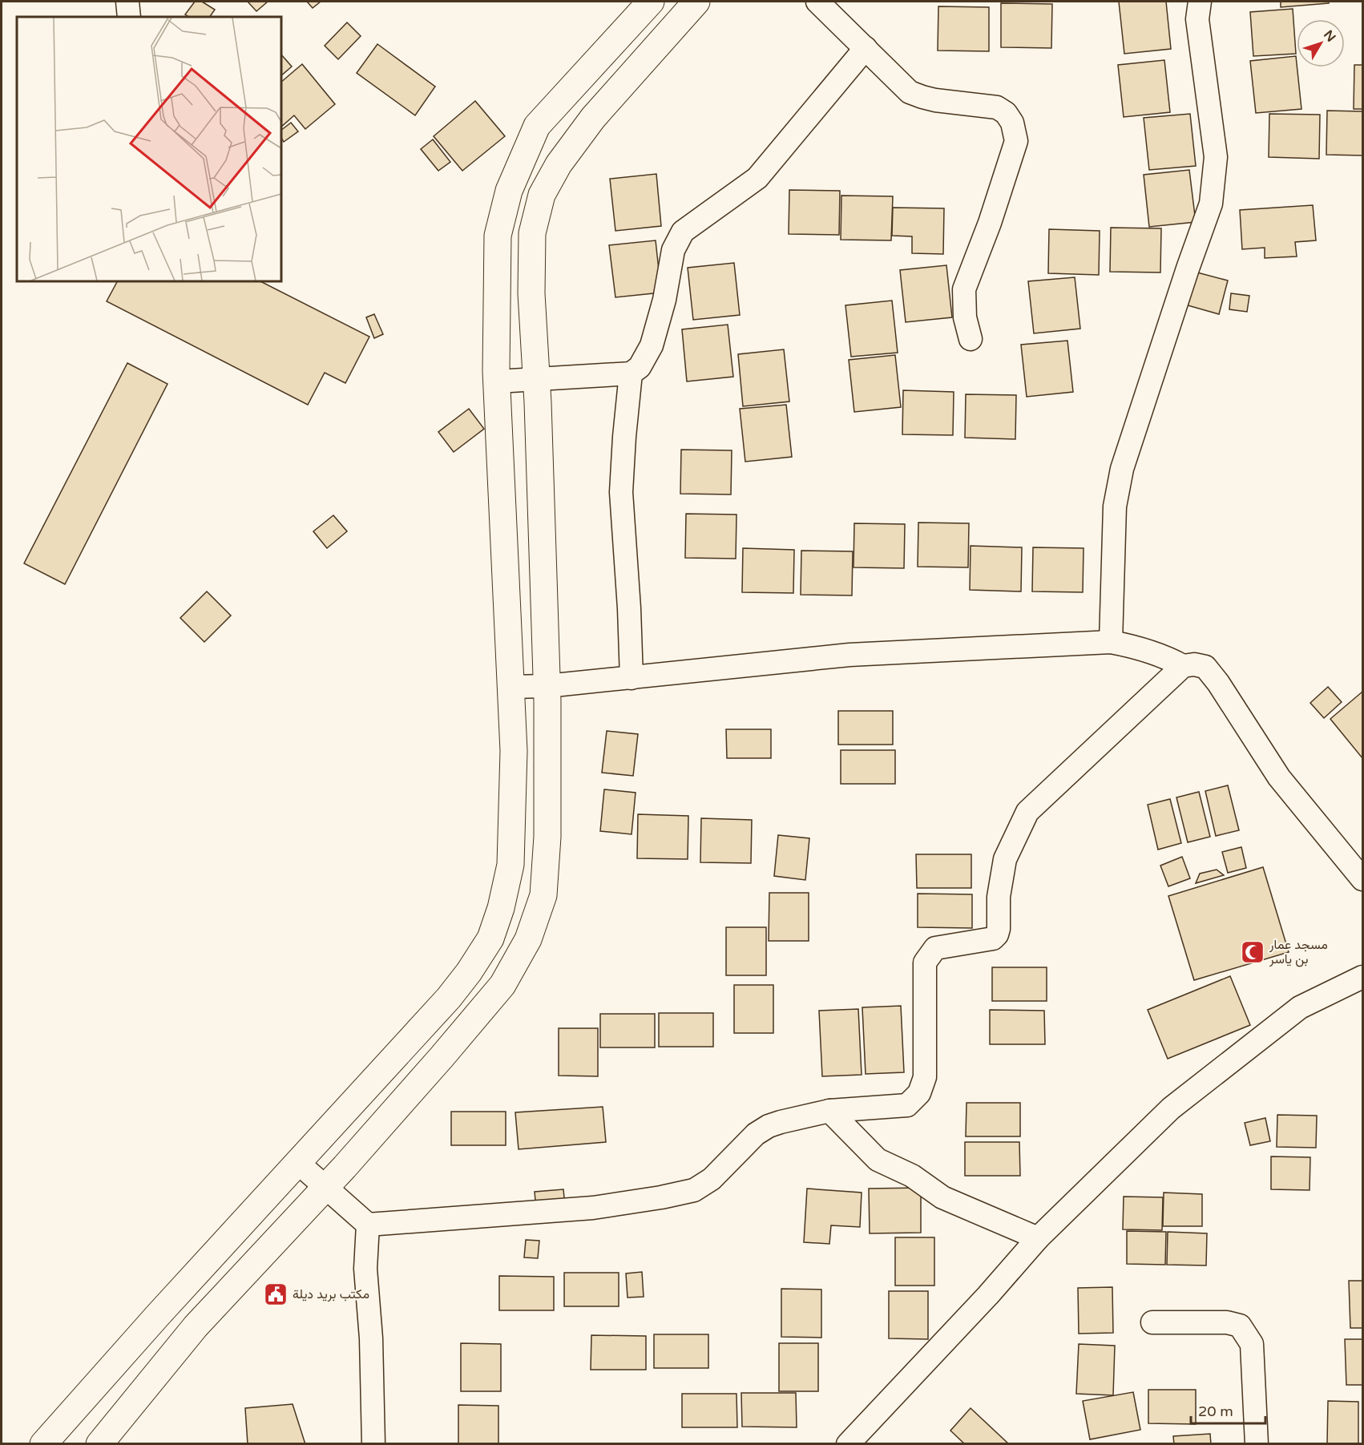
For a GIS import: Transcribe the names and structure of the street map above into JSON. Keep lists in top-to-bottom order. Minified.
{"places":{"mosque":["مسجد عمار بن ياسر"],"public building":["مكتب بريد ديلة"]},"scale_bar":"20 m","north":"top right"}
